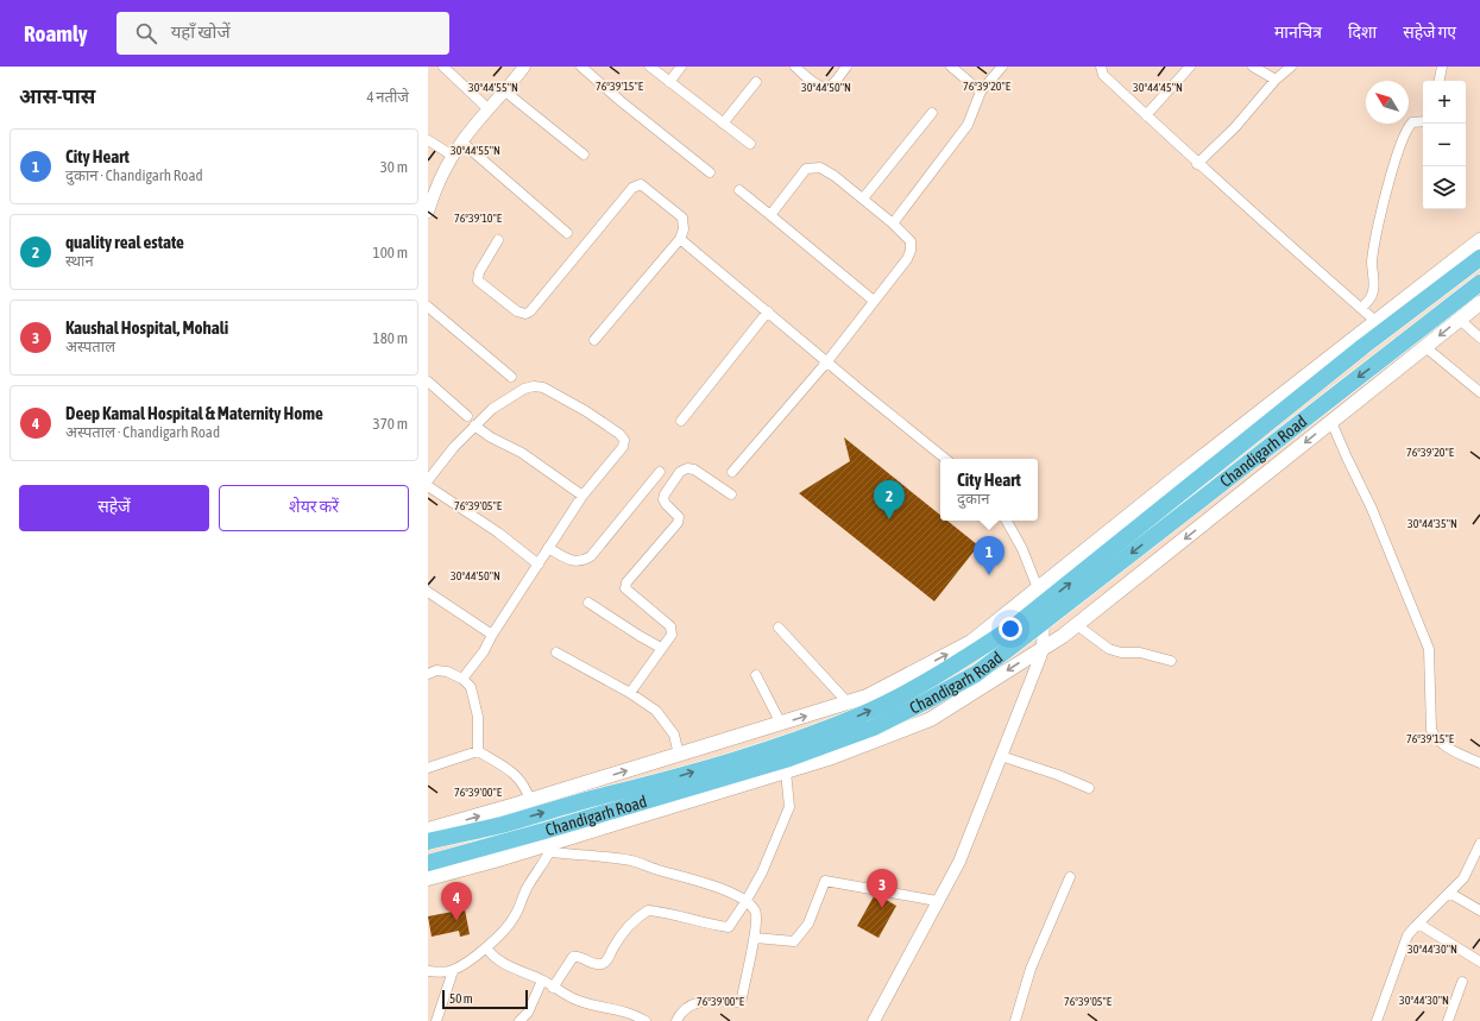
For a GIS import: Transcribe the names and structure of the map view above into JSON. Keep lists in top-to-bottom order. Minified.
{"streets":{"highway":["Chandigarh Road"]},"scale_bar":"50 m","north":"top left","page":{"header":"Roamly","search":"यहाँ खोजें","nav":["मानचित्र","दिशा","सहेजे गए"],"heading":["आस-पास","4 नतीजे"],"map_buttons":["+","−"],"list":[{"mark":"1","name":"City Heart","note":"दुकान · Chandigarh Road","value":"30 m"},{"mark":"2","name":"quality real estate","note":"स्थान","value":"100 m"},{"mark":"3","name":"Kaushal Hospital, Mohali","note":"अस्पताल","value":"180 m"},{"mark":"4","name":"Deep Kamal Hospital & Maternity Home","note":"अस्पताल · Chandigarh Road","value":"370 m"}],"popup":["City Heart","दुकान"],"buttons":["सहेजें","शेयर करें"],"pins":["2","1","3","4"],"scale":"50 m"},"coordinates":["76°39'15\"E","76°39'20\"E","30°44'55\"N","30°44'50\"N","30°44'45\"N","76°39'10\"E","76°39'05\"E","30°44'35\"N","76°39'00\"E","30°44'30\"N"]}
